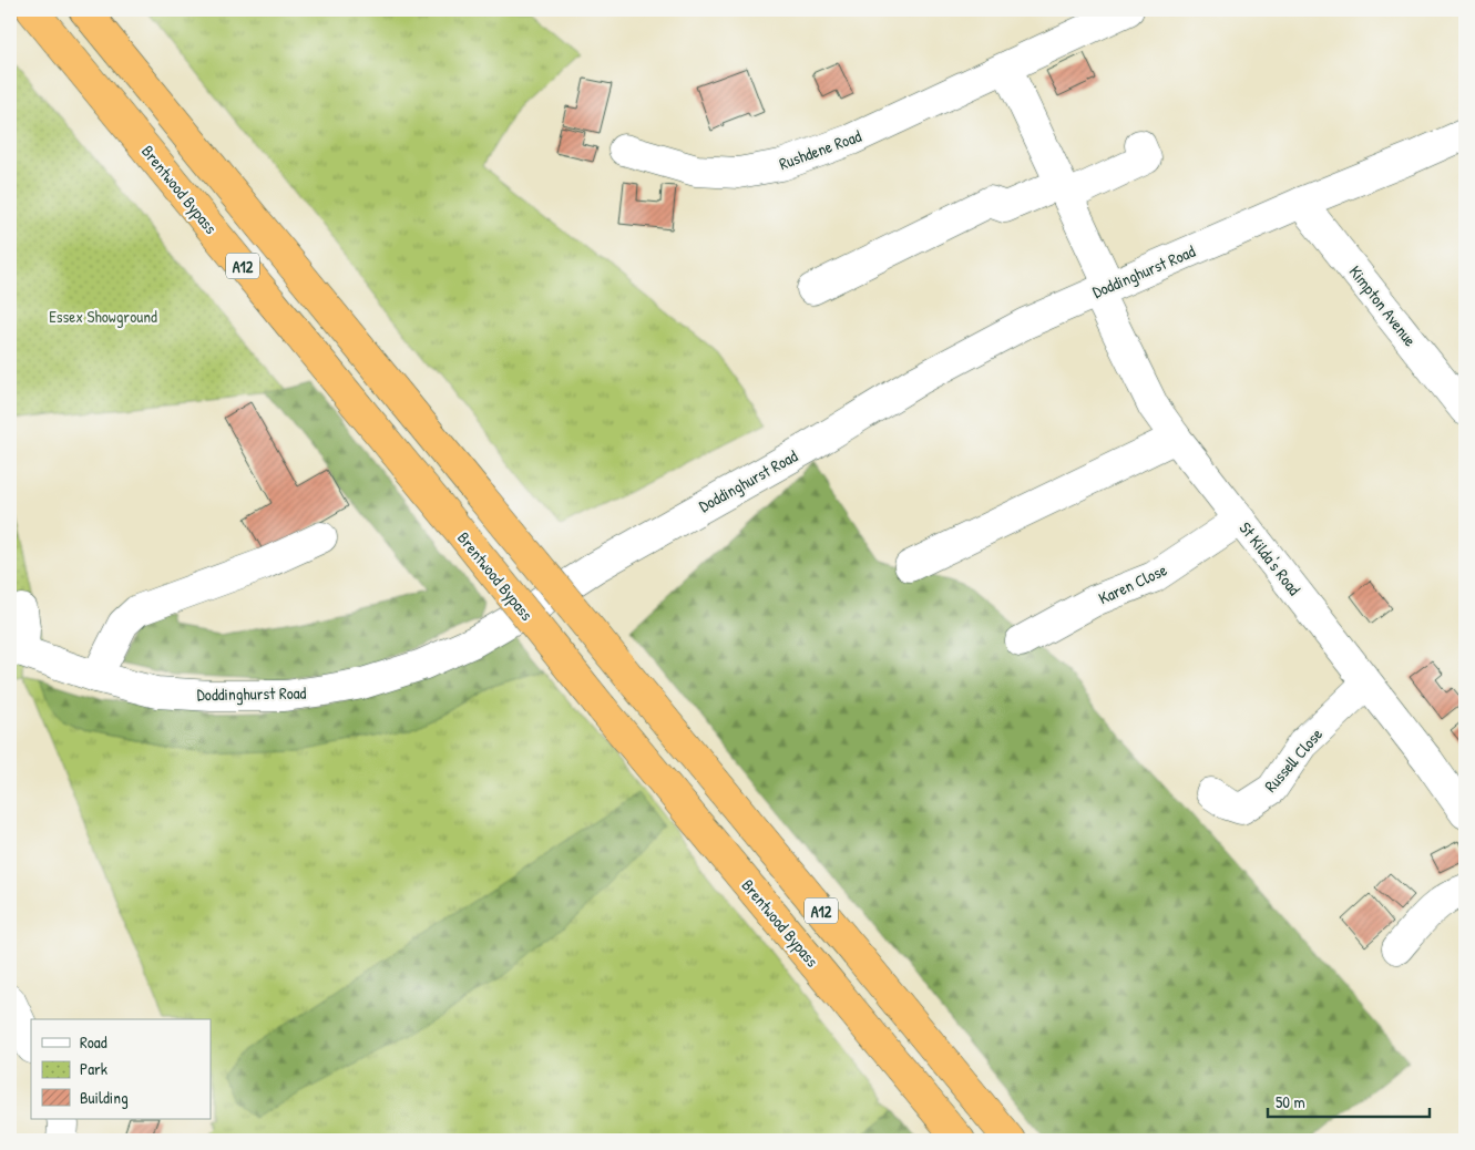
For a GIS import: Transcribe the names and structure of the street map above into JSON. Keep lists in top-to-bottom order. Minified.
{"streets":{"highway":["Brentwood Bypass","A12"],"street":["Rushdene Road","Doddinghurst Road","Kimpton Avenue","St Kilda's Road","Karen Close","Russell Close"]},"crossings":[["Doddinghurst Road","Kimpton Avenue"],["Doddinghurst Road","St Kilda's Road"],["St Kilda's Road","Karen Close"],["St Kilda's Road","Russell Close"]],"parks":["Essex Showground"],"legend":["Road","Park","Building"],"scale_bar":"50 m"}
